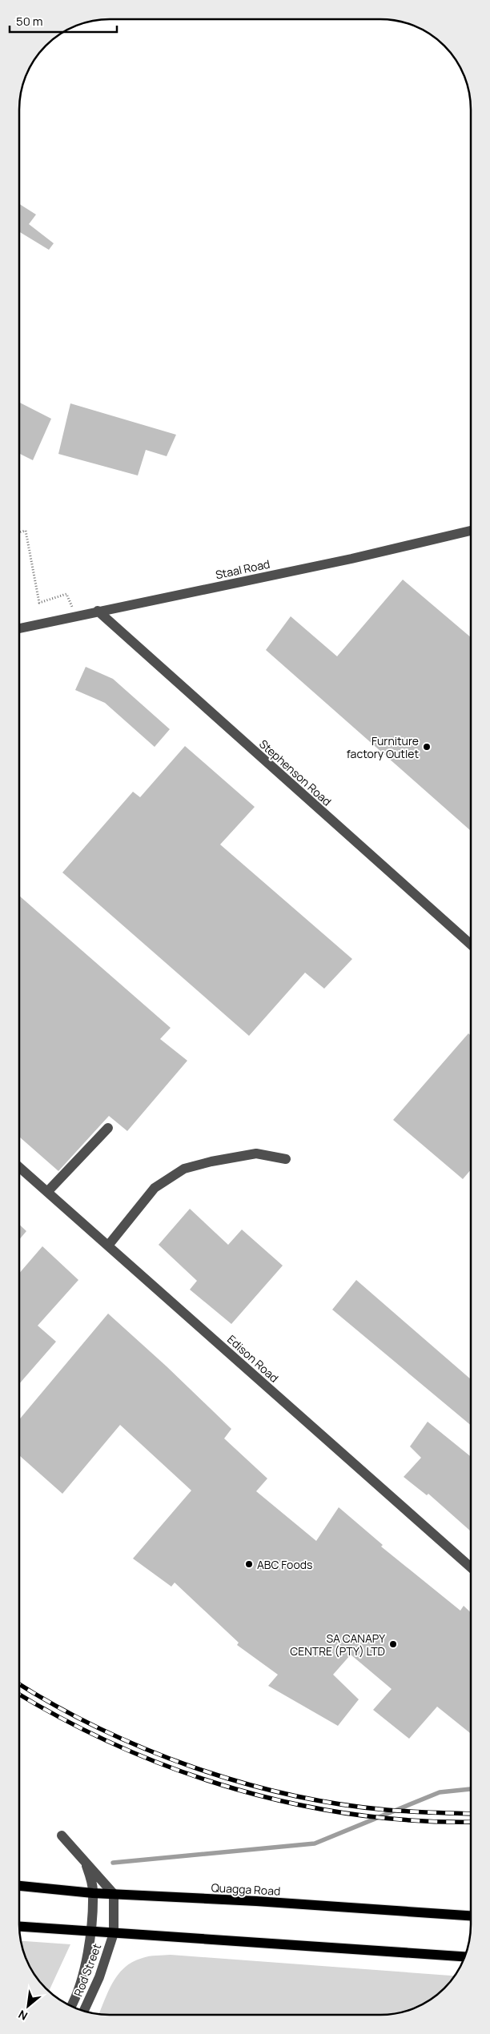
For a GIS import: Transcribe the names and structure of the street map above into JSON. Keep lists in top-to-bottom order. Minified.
{"streets":{"main road":["Quagga Road"],"street":["Staal Road","Stephenson Road","Edison Road","Rod Street"]},"crossings":[["Staal Road","Stephenson Road"],["Quagga Road","Rod Street"]],"places":["Furniture factory Outlet","ABC Foods","SA CANAPY CENTRE (PTY) LTD"],"scale_bar":"50 m","north":"bottom left"}
